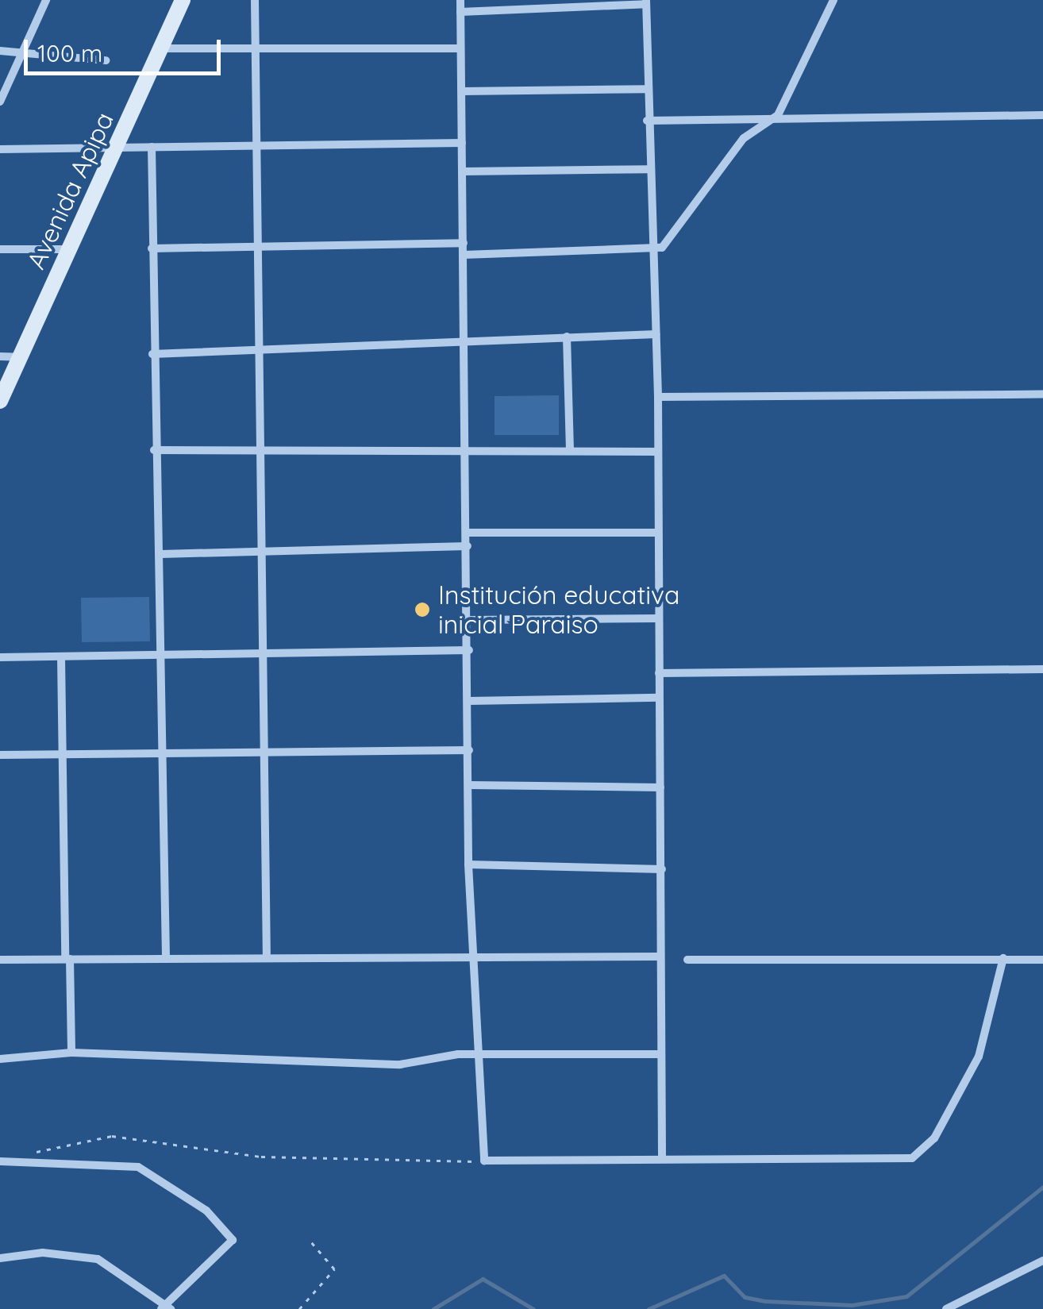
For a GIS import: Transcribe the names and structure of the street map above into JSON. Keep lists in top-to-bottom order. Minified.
{"streets":{"street":["Avenida Apipa"]},"places":["Institución educativa inicial Paraiso"],"scale_bar":"100 m"}
